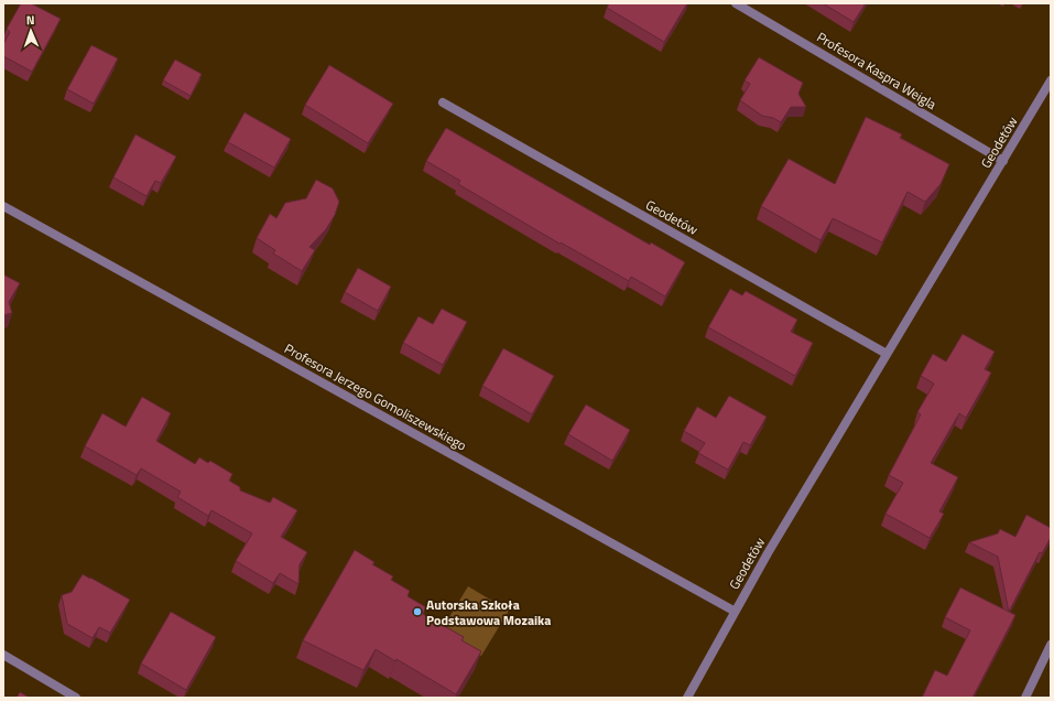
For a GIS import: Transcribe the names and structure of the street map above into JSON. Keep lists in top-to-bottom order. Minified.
{"streets":{"street":["Profesora Kaspra Weigla","Geodetów","Profesora Jerzego Gomoliszewskiego"]},"crossings":[["Profesora Kaspra Weigla","Geodetów"],["Geodetów","Profesora Jerzego Gomoliszewskiego"]],"places":["Autorska Szkoła Podstawowa Mozaika"],"north":"top"}
